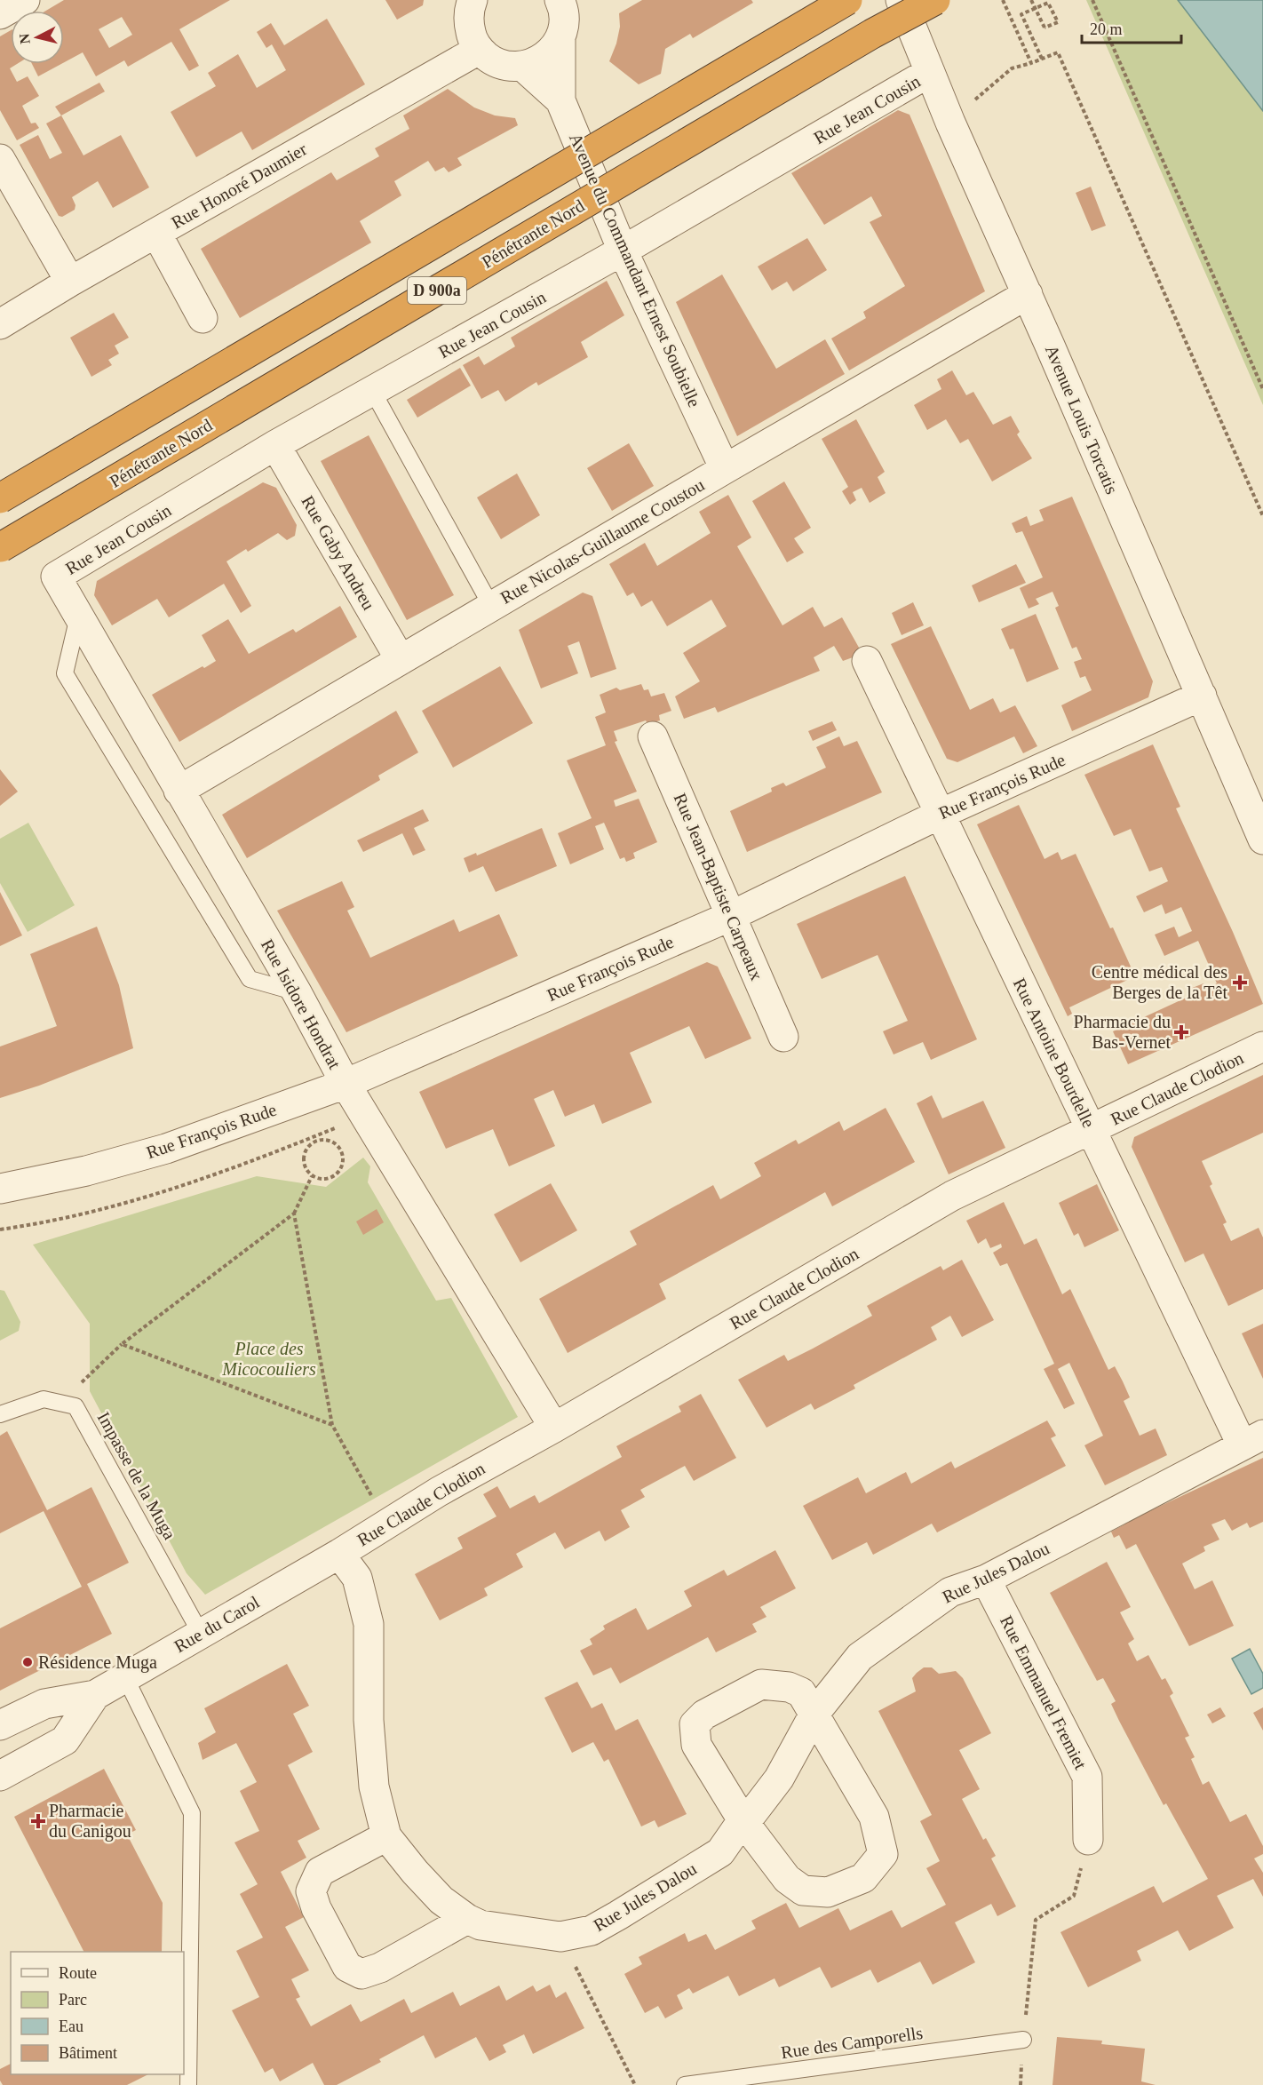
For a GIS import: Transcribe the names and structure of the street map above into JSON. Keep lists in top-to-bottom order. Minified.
{"streets":{"highway":["Pénétrante Nord","D 900a"],"street":["Rue Jean Cousin","Rue Honoré Daumier","Avenue du Commandant Ernest Soubielle","Avenue Louis Torcatis","Rue Nicolas-Guillaume Coustou","Rue Gaby Andreu","Rue François Rude","Rue Jean-Baptiste Carpeaux","Rue Isidore Hondrat","Rue Antoine Bourdelle","Rue Claude Clodion","Rue Jules Dalou","Rue du Carol","Rue Emmanuel Fremiet"],"lane":["Impasse de la Muga","Rue des Camporells"]},"crossings":[["Rue Jean Cousin","Avenue du Commandant Ernest Soubielle"],["Rue Jean Cousin","Avenue Louis Torcatis"],["Rue Jean Cousin","Rue Gaby Andreu"],["Rue Jean Cousin","Rue Isidore Hondrat"],["Avenue du Commandant Ernest Soubielle","Rue Nicolas-Guillaume Coustou"],["Avenue Louis Torcatis","Rue Nicolas-Guillaume Coustou"],["Avenue Louis Torcatis","Rue François Rude"],["Rue Nicolas-Guillaume Coustou","Rue Gaby Andreu"],["Rue Nicolas-Guillaume Coustou","Rue Isidore Hondrat"],["Rue François Rude","Rue Jean-Baptiste Carpeaux"],["Rue François Rude","Rue Isidore Hondrat"],["Rue François Rude","Rue Antoine Bourdelle"],["Rue Isidore Hondrat","Rue Claude Clodion"],["Rue Antoine Bourdelle","Rue Claude Clodion"],["Rue Antoine Bourdelle","Rue Jules Dalou"],["Rue Claude Clodion","Rue Jules Dalou"],["Rue Claude Clodion","Rue du Carol"],["Impasse de la Muga","Rue du Carol"],["Rue Jules Dalou","Rue du Carol"],["Rue Jules Dalou","Rue Emmanuel Fremiet"]],"parks":["Place des Micocouliers"],"places":{"health":["Centre médical des Berges de la Têt","Pharmacie du Bas-Vernet","Pharmacie du Canigou"],"other":["Résidence Muga"]},"legend":["Route","Parc","Eau","Bâtiment"],"scale_bar":"20 m","north":"left"}
